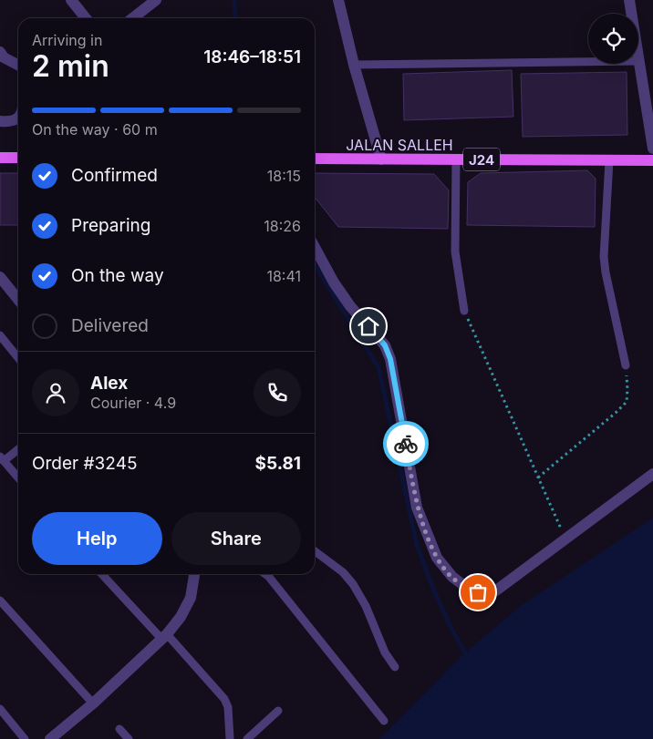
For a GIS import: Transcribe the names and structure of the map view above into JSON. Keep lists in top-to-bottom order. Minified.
{"streets":{"main road":["JALAN SALLEH","J24"]},"page":{"heading":["2 min","Arriving in","18:46–18:51"],"panel":["Alex","Courier · 4.9","Order #3245","$5.81"],"bar":"On the way · 60 m","list":[["Confirmed","18:15"],["Preparing","18:26"],["On the way","18:41"],"Delivered"],"buttons":["Help","Share"]}}
